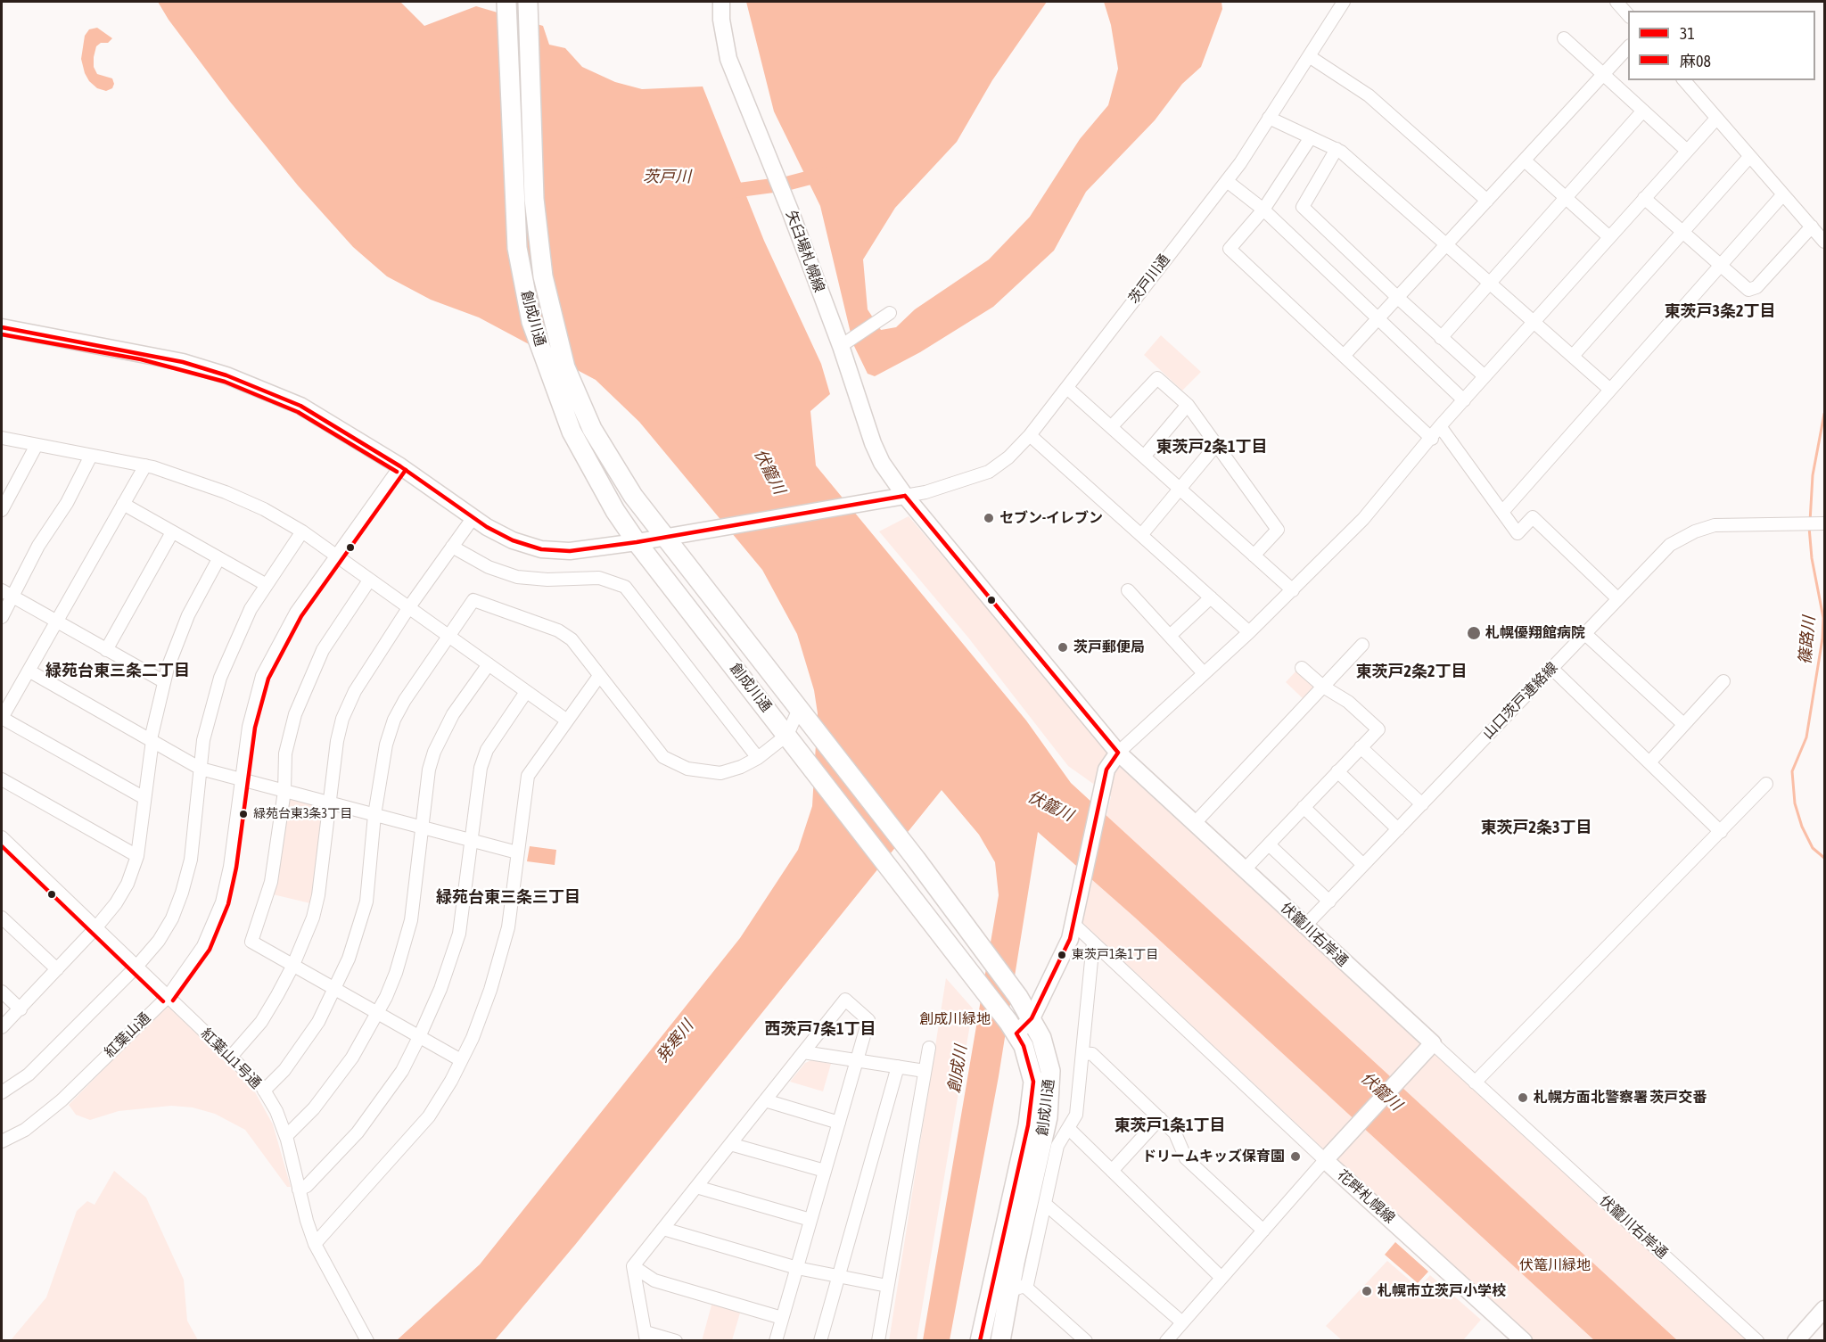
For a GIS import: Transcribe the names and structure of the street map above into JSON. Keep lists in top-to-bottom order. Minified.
{"streets":{"highway":["創成川通"],"main road":["矢臼場札幌線","伏籠川右岸通","花畔札幌線"],"street":["茨戸川通","山口茨戸連絡線","紅葉山通","紅葉山1号通"]},"crossings":[["矢臼場札幌線","茨戸川通"],["矢臼場札幌線","伏籠川右岸通"],["茨戸川通","伏籠川右岸通"],["山口茨戸連絡線","伏籠川右岸通"],["伏籠川右岸通","花畔札幌線"],["紅葉山通","紅葉山1号通"]],"districts":["東茨戸3条2丁目","東茨戸2条1丁目","緑苑台東三条二丁目","東茨戸2条2丁目","東茨戸2条3丁目","緑苑台東三条三丁目","西茨戸7条1丁目","東茨戸1条1丁目"],"water":["茨戸川","伏籠川","篠路川","発寒川","創成川"],"parks":["創成川緑地","伏篭川緑地"],"places":["セブン-イレブン","札幌優翔館病院","茨戸郵便局","緑苑台東3条3丁目","東茨戸1条1丁目","札幌方面北警察署 茨戸交番","ドリームキッズ保育園","札幌市立茨戸小学校"],"lines":["transit line 31","transit line 麻08"],"legend":["31","麻08"]}
